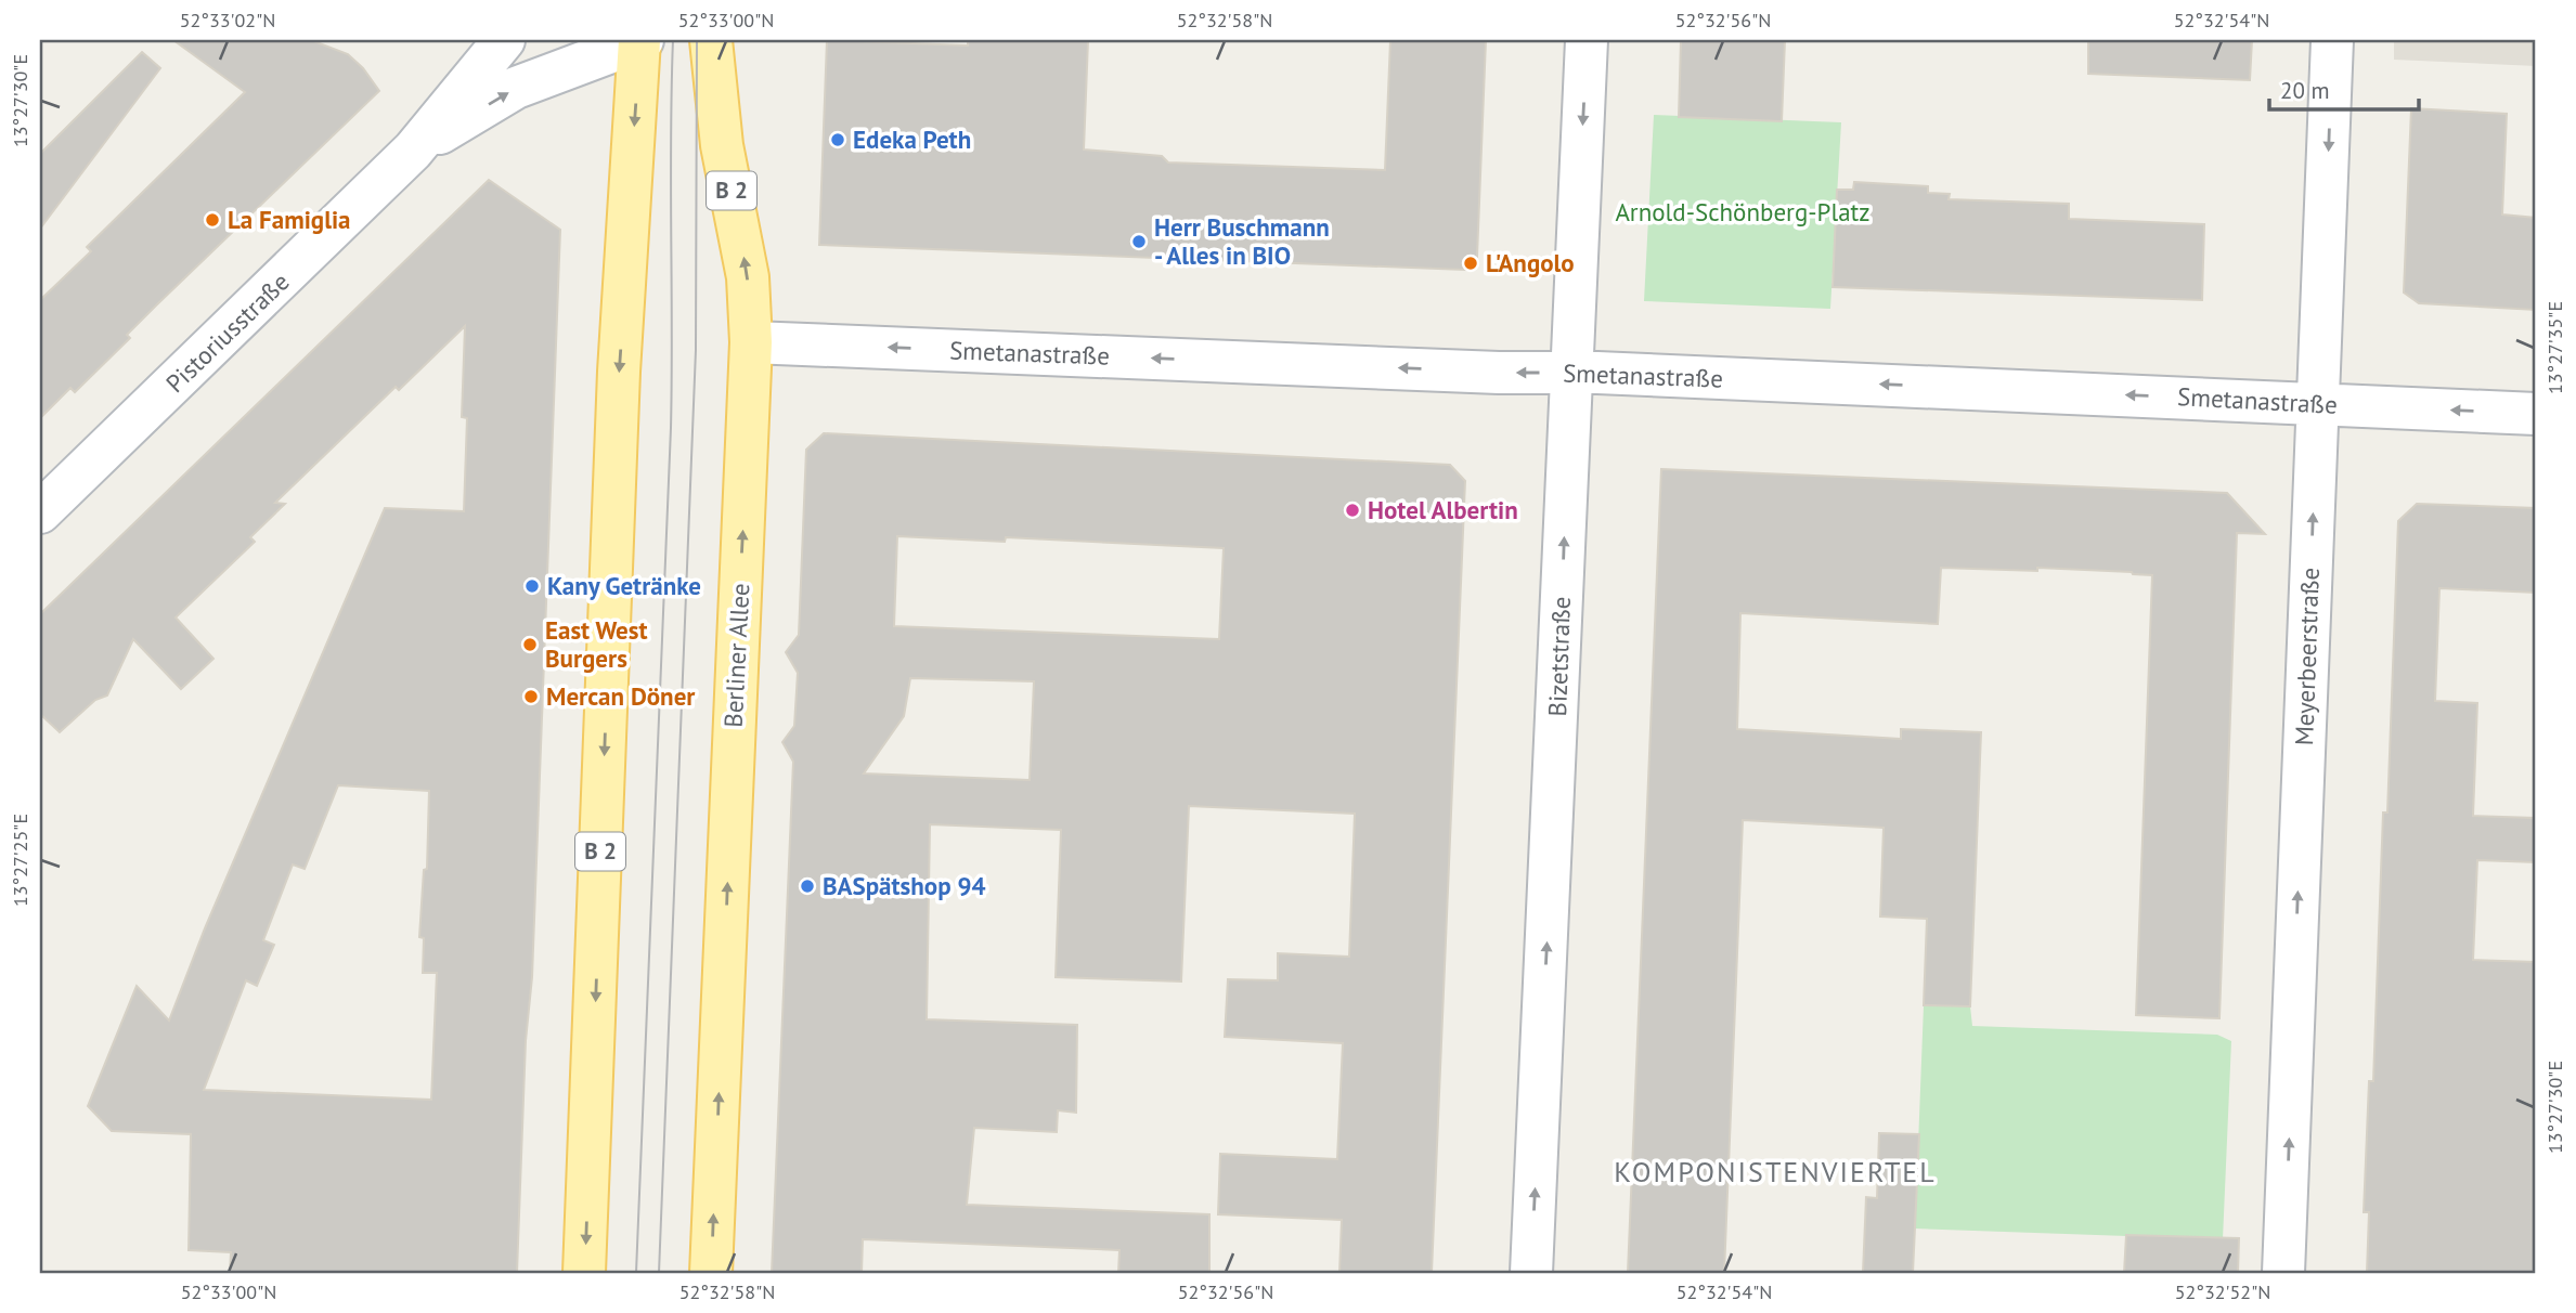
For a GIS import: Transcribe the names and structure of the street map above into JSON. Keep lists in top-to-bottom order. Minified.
{"streets":{"main road":["B 2","Berliner Allee"],"street":["Pistoriusstraße","Smetanastraße","Bizetstraße","Meyerbeerstraße"]},"crossings":[["B 2","Pistoriusstraße"],["Smetanastraße","Berliner Allee"],["Smetanastraße","Bizetstraße"],["Smetanastraße","Meyerbeerstraße"]],"one_way":["Smetanastraße"],"districts":["KOMPONISTENVIERTEL"],"parks":["Arnold-Schönberg-Platz"],"places":["Edeka Peth","La Famiglia","Herr Buschmann - Alles in BIO","L'Angolo","Hotel Albertin","Kany Getränke","East West Burgers","Mercan Döner","BASpätshop 94"],"scale_bar":"20 m","coordinates":["52°33'02\"N","52°33'00\"N","52°32'58\"N","52°32'56\"N","52°32'54\"N","13°27'30\"E","13°27'35\"E","13°27'25\"E","52°32'52\"N"]}
